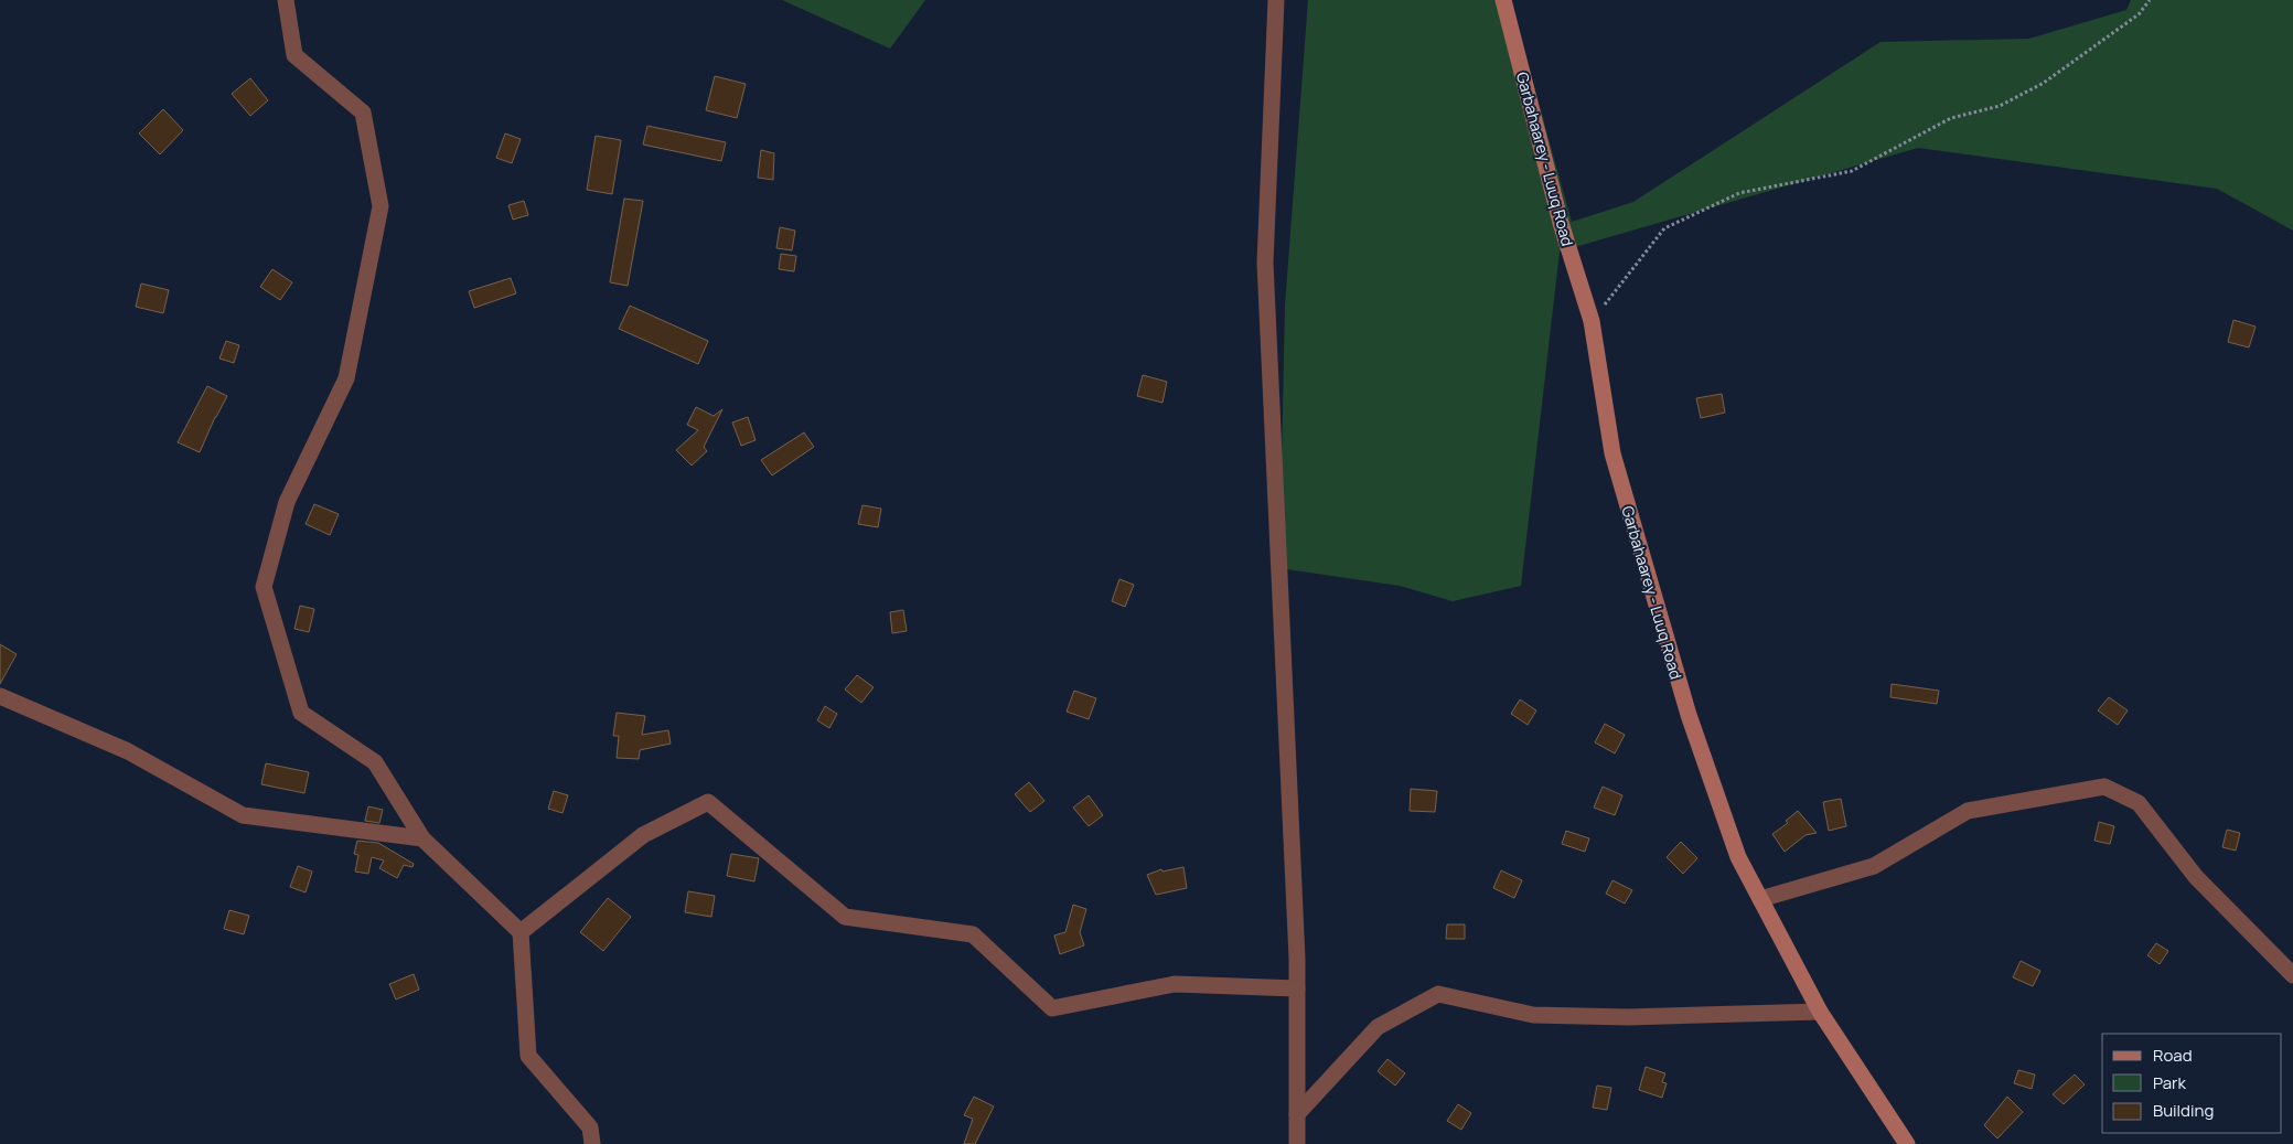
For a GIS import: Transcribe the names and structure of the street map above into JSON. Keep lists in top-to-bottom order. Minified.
{"streets":{"street":["Garbahaarey - Luuq Road"]},"legend":["Road","Park","Building"]}
